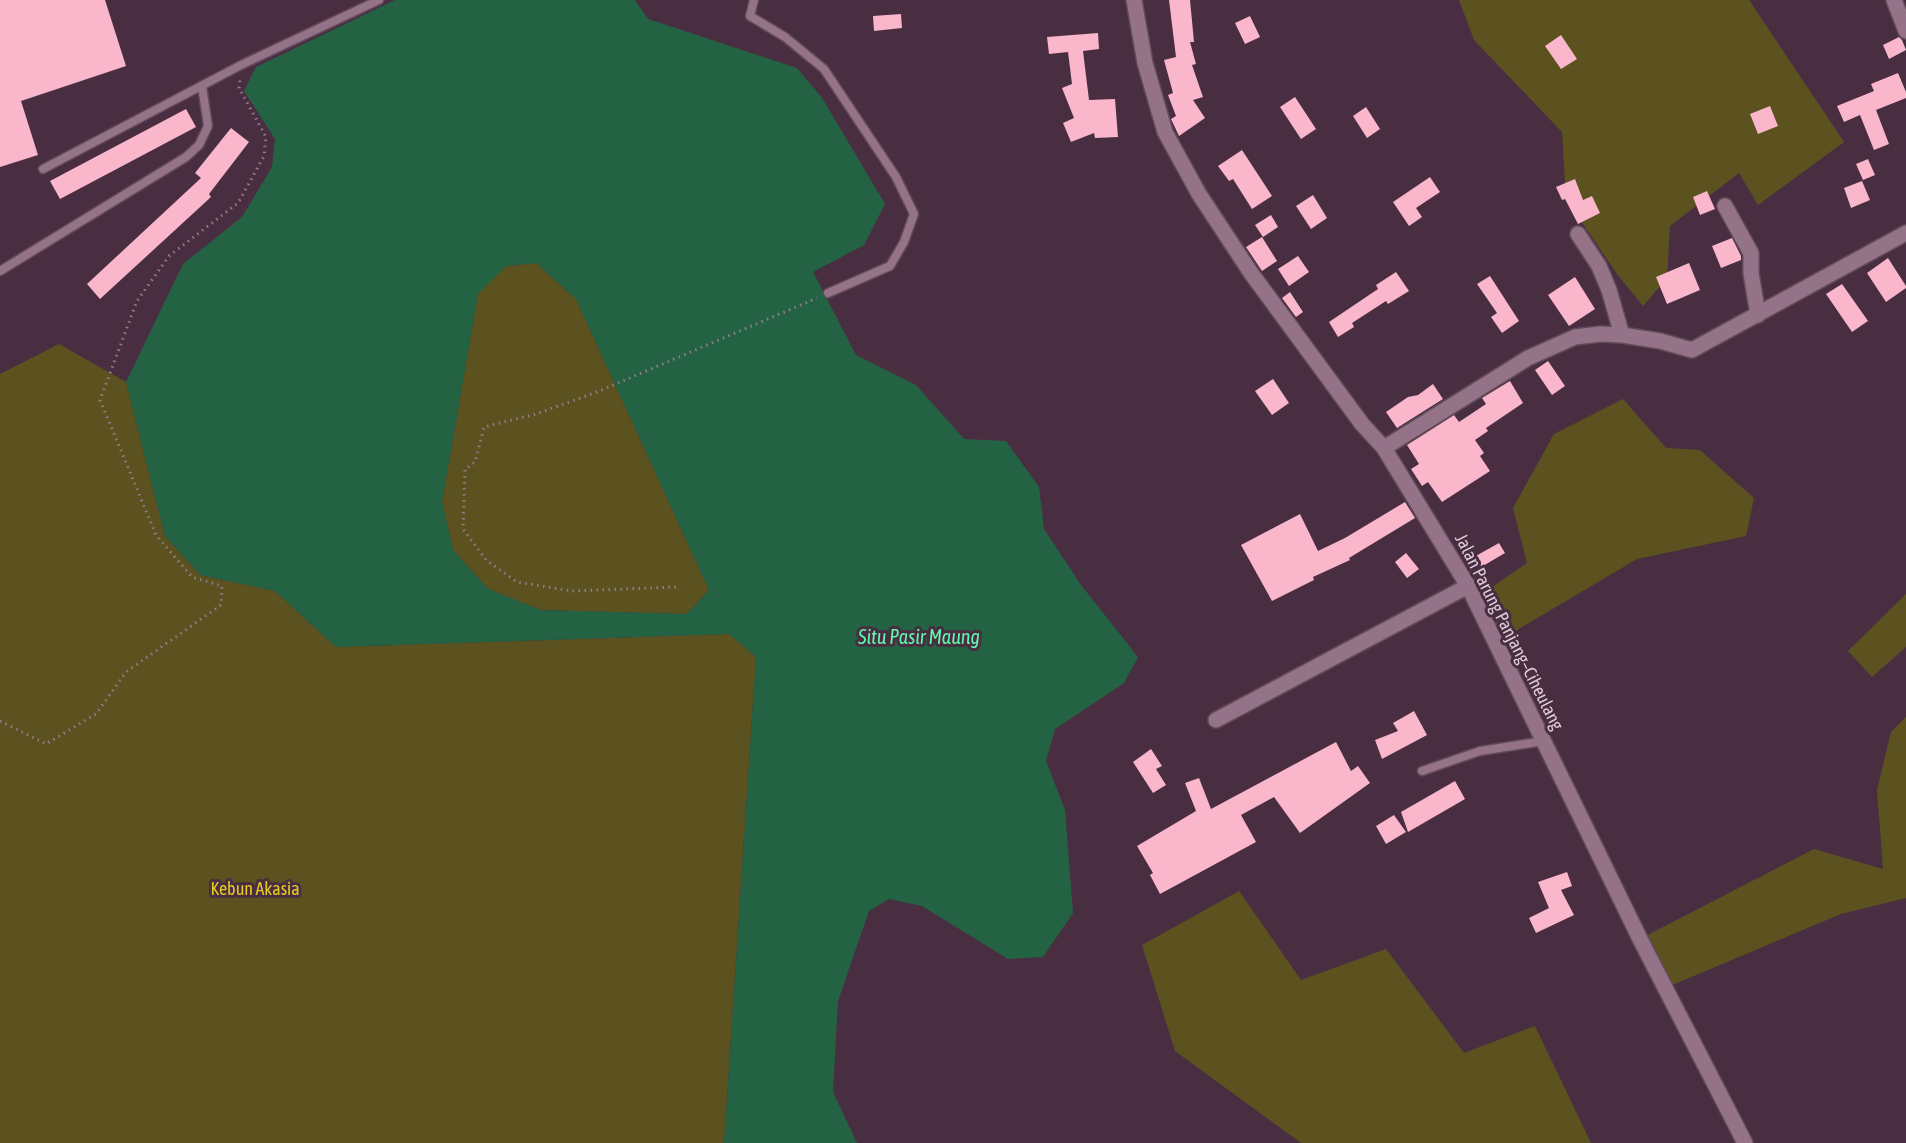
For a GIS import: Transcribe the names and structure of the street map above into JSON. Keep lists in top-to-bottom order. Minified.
{"streets":{"street":["Jalan Parung Panjang–Ciheulang"]},"water":["Situ Pasir Maung"],"parks":["Kebun Akasia"]}
